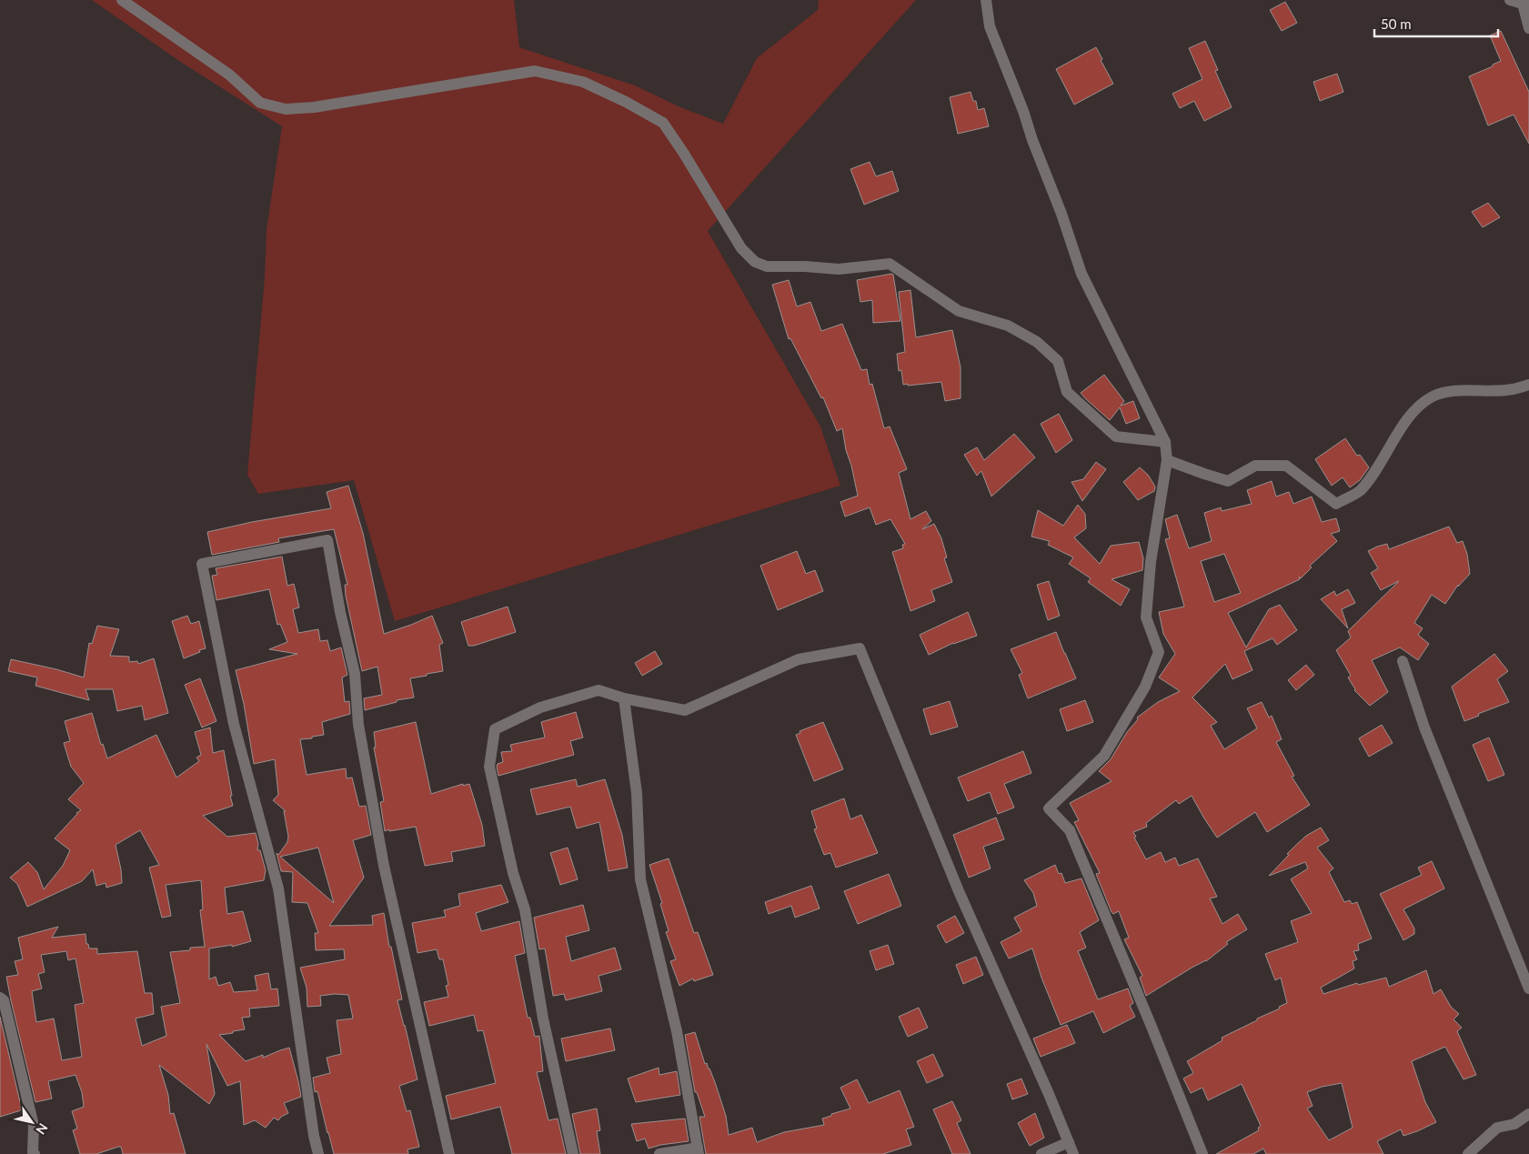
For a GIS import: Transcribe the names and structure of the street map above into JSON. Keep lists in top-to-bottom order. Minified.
{"scale_bar":"50 m","north":"bottom right"}
